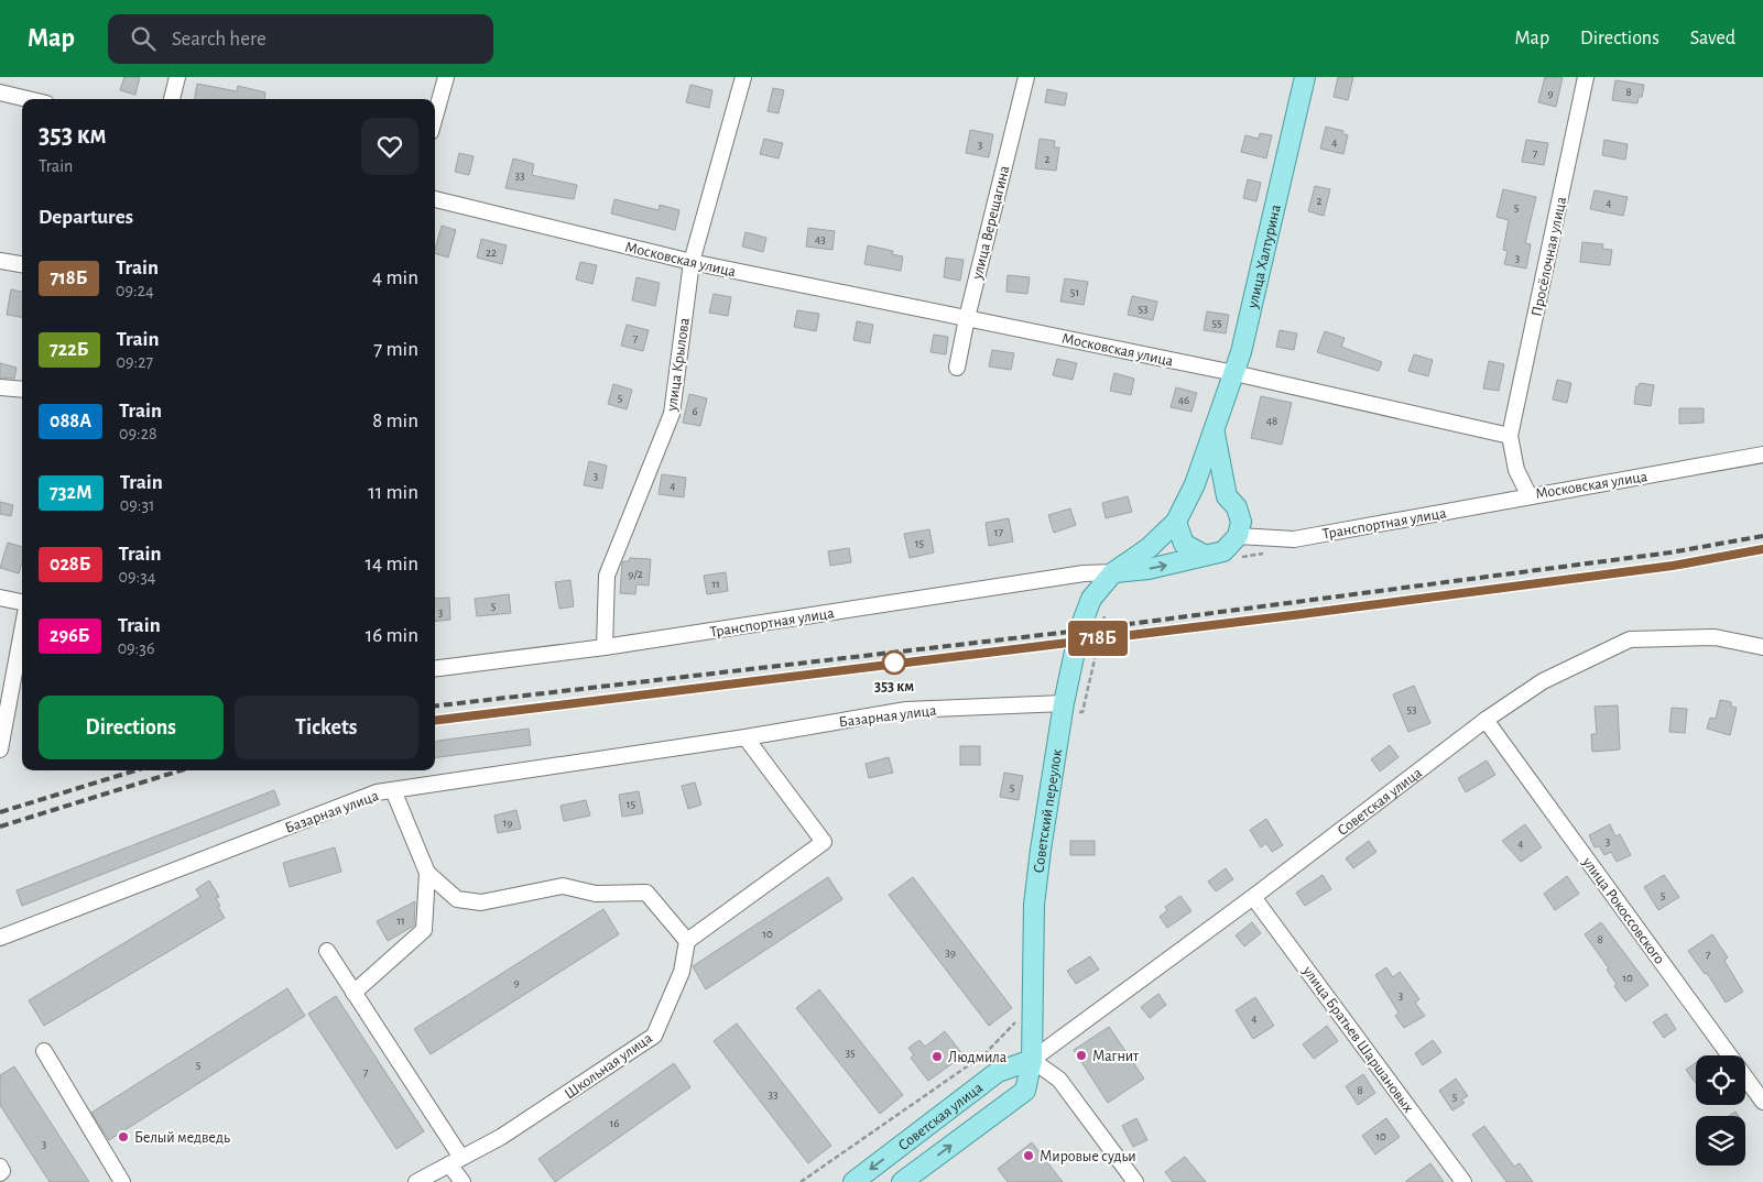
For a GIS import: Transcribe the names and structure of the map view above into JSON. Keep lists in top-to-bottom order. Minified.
{"streets":{"main road":["улица Халтурина","Советская улица","Советский переулок"],"street":["улица Верещагина","Просёлочная улица","Московская улица","улица Крылова","Транспортная улица","Базарная улица","улица Рокоссовского","улица Братьев Шаршановых","Школьная улица"]},"crossings":[["улица Верещагина","Московская улица"],["улица Халтурина","Московская улица"],["улица Халтурина","Транспортная улица"],["улица Халтурина","Советский переулок"],["Просёлочная улица","Московская улица"],["Московская улица","улица Крылова"],["Московская улица","Транспортная улица"],["улица Крылова","Транспортная улица"],["Транспортная улица","Советский переулок"],["Базарная улица","Советский переулок"],["Советская улица","Советский переулок"],["Советская улица","улица Рокоссовского"],["Советская улица","улица Братьев Шаршановых"]],"places":["353 км","Магнит","Людмила","Белый медведь","Мировые судьи"],"house_numbers":["8","9","4","3","7","2","33","2","4","5","43","22","3","51","53","55","7","5","46","6","48","3","4","17","15","9/2","11","5","3","53","5","15","19","3","4","5","11","10","8","39","7","10","9","3","4","35","5","7","8","33","5","16","10","3"],"page":{"header":"Map","search":"Search here","nav":["Map","Directions","Saved"],"on_map":"718Б","heading":[["353 км","Train"],"Departures"],"list":[{"mark":"718Б","name":"Train","note":"09:24","value":"4 min"},{"mark":"722Б","name":"Train","note":"09:27","value":"7 min"},{"mark":"088А","name":"Train","note":"09:28","value":"8 min"},{"mark":"732М","name":"Train","note":"09:31","value":"11 min"},{"mark":"028Б","name":"Train","note":"09:34","value":"14 min"},{"mark":"296Б","name":"Train","note":"09:36","value":"16 min"}],"buttons":["Directions","Tickets"]}}
